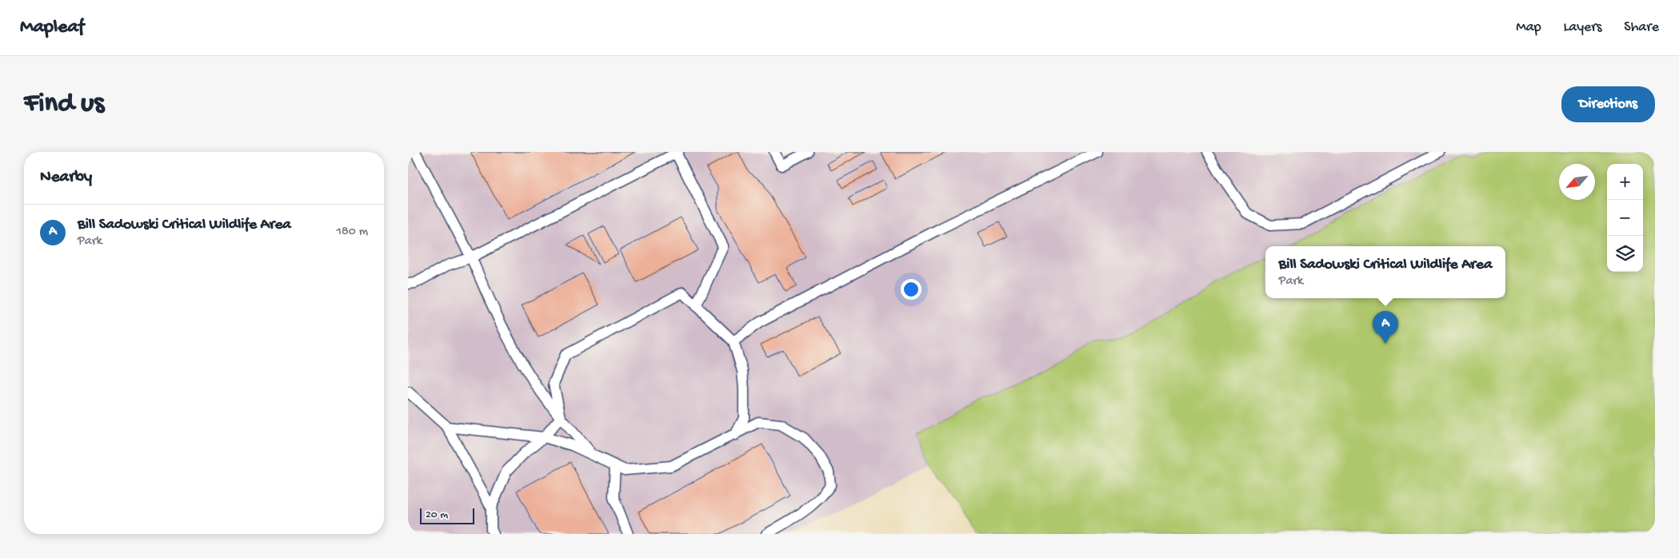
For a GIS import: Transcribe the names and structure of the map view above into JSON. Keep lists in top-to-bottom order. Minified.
{"scale_bar":"20 m","north":"bottom left","page":{"header":"Mapleaf","nav":["Map","Layers","Share"],"buttons":"Directions","title":"Find us","heading":"Nearby","map_buttons":["+","−"],"list":[{"mark":"A","name":"Bill Sadowski Critical Wildlife Area","note":"Park","value":"180 m"}],"popup":["Bill Sadowski Critical Wildlife Area","Park"],"pins":"A","scale":"20 m"}}
